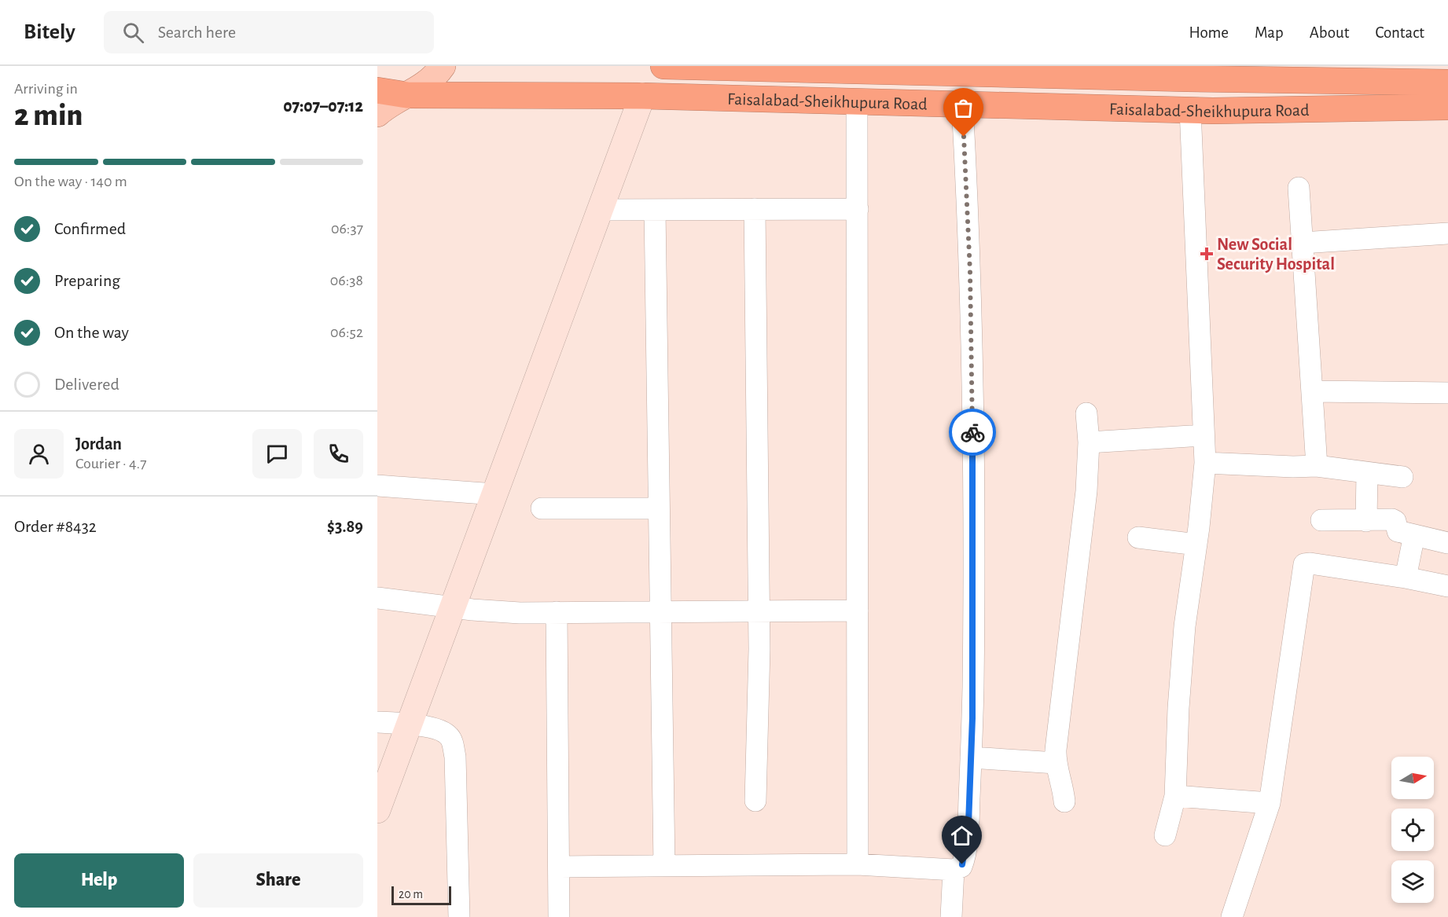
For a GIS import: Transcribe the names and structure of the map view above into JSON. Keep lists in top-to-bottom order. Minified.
{"streets":{"highway":["Faisalabad-Sheikhupura Road"]},"places":{"health":["New Social Security Hospital"]},"scale_bar":"20 m","north":"right","page":{"header":"Bitely","search":"Search here","nav":["Home","Map","About","Contact"],"heading":["2 min","Arriving in","07:07–07:12"],"panel":["Jordan","Courier · 4.7","Order #8432","$3.89"],"bar":"On the way · 140 m","list":[["Confirmed","06:37"],["Preparing","06:38"],["On the way","06:52"],"Delivered"],"buttons":["Help","Share"],"scale":"20 m"}}
